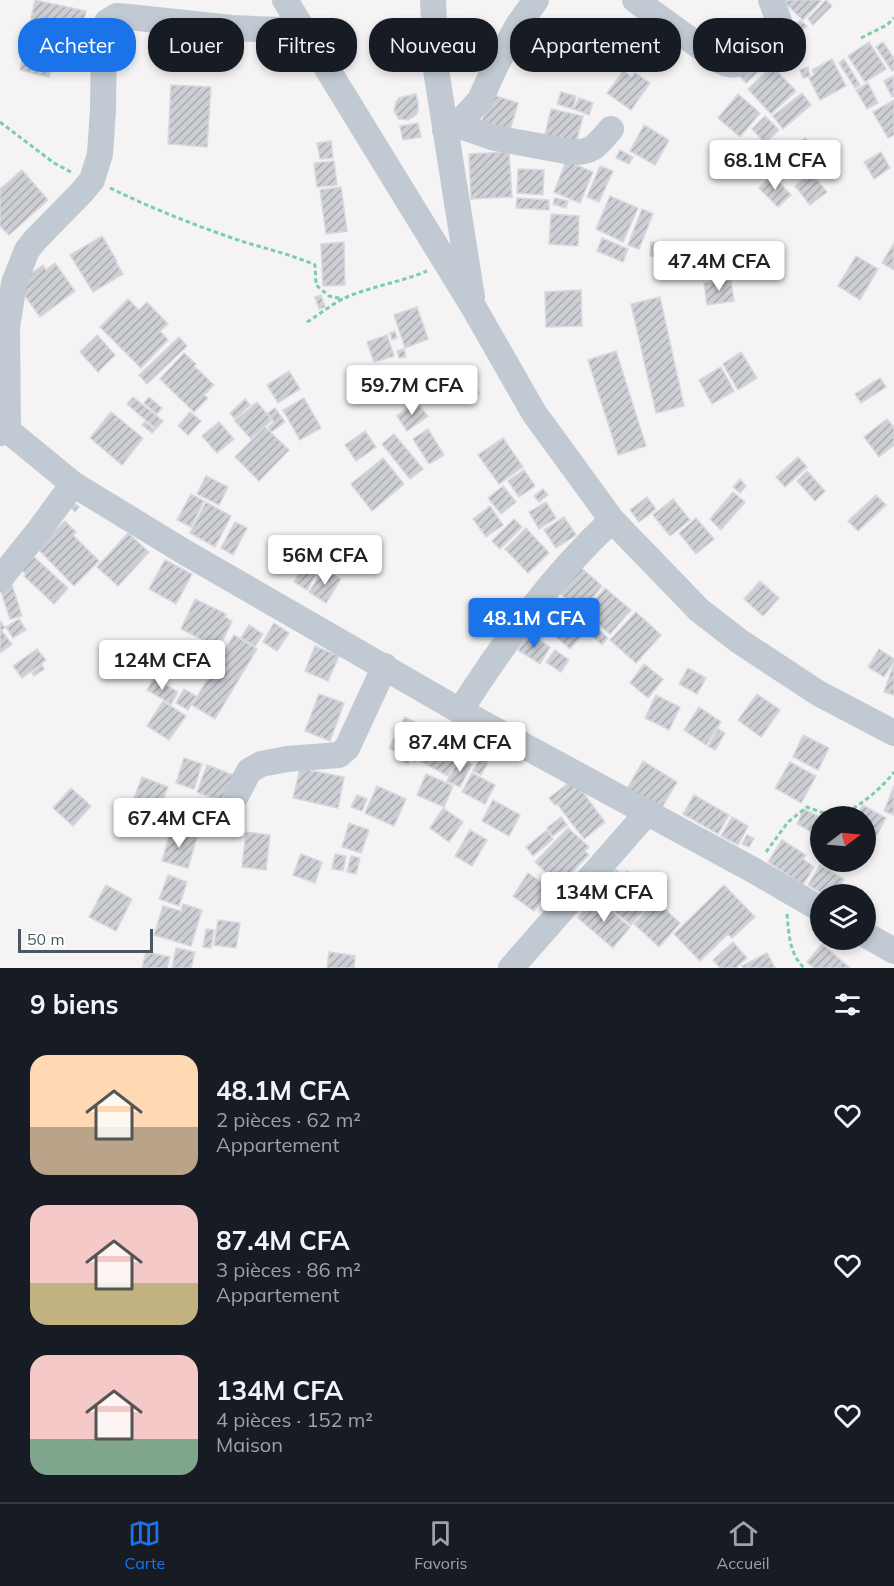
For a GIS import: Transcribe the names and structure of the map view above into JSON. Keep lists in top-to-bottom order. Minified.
{"scale_bar":"50 m","north":"right","page":{"chip":["Acheter","Louer","Filtres","Nouveau","Appartement","Maison"],"price":["68.1M CFA","47.4M CFA","59.7M CFA","56M CFA","48.1M CFA","124M CFA","87.4M CFA","67.4M CFA","134M CFA"],"scale":"50 m","heading":"9 biens","list":[{"name":"48.1M CFA","note":"2 pièces · 62 m² · Appartement"},{"name":"87.4M CFA","note":"3 pièces · 86 m² · Appartement"},{"name":"134M CFA","note":"4 pièces · 152 m² · Maison"}],"tabs":["Carte","Favoris","Accueil"]}}
